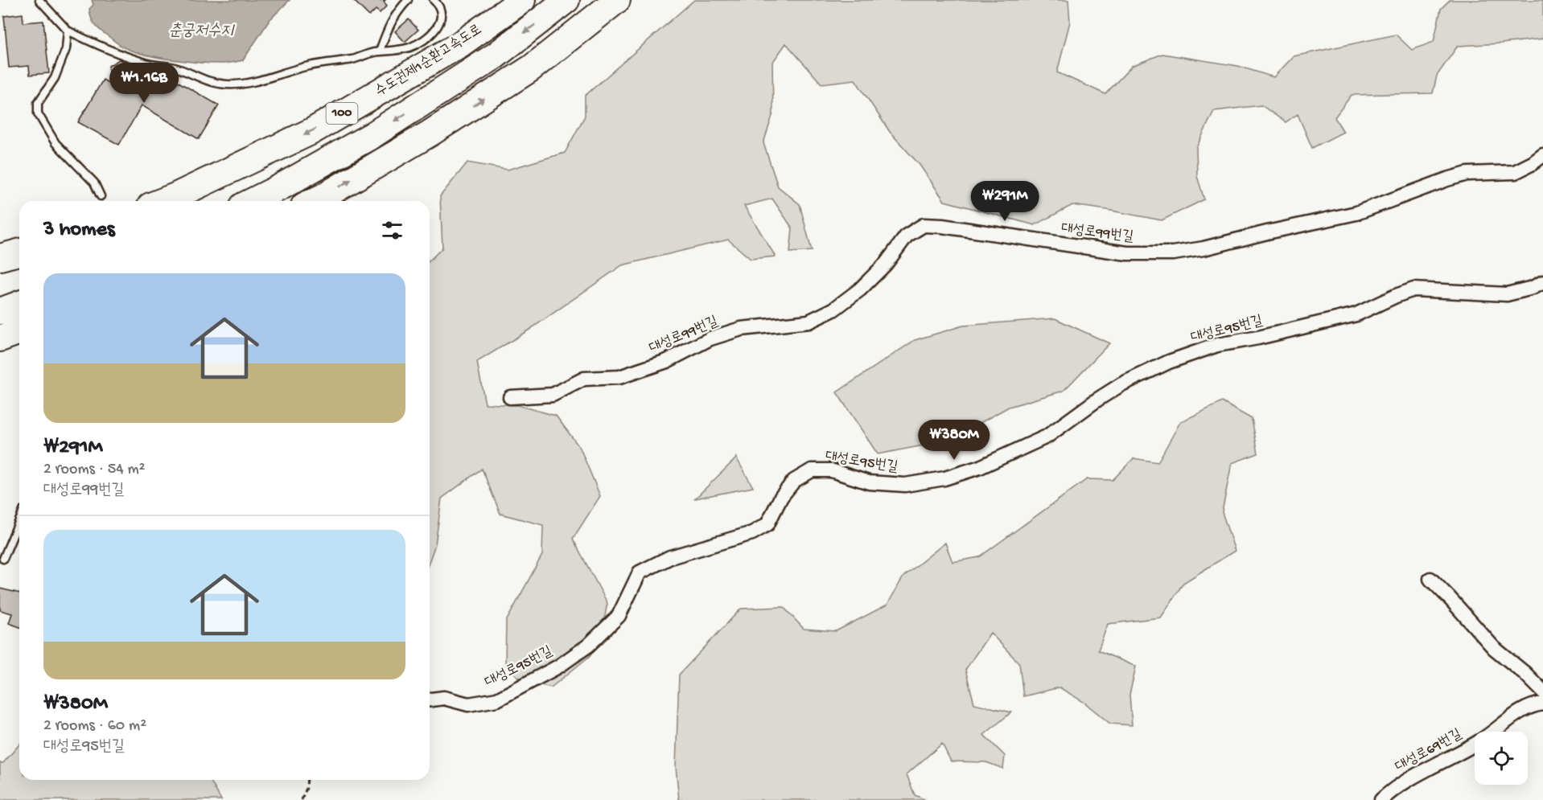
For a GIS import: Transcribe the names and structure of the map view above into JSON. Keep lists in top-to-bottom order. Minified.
{"streets":{"highway":["수도권제1순환고속도로","100"],"street":["대성로99번길","대성로95번길","대성로69번길"]},"water":["춘궁저수지"],"page":{"price":["₩1.16B","₩291M","₩380M"],"heading":"3 homes","list":[{"name":"₩291M","note":"2 rooms · 54 m² · 대성로99번길"},{"name":"₩380M","note":"2 rooms · 60 m² · 대성로95번길"}]}}
